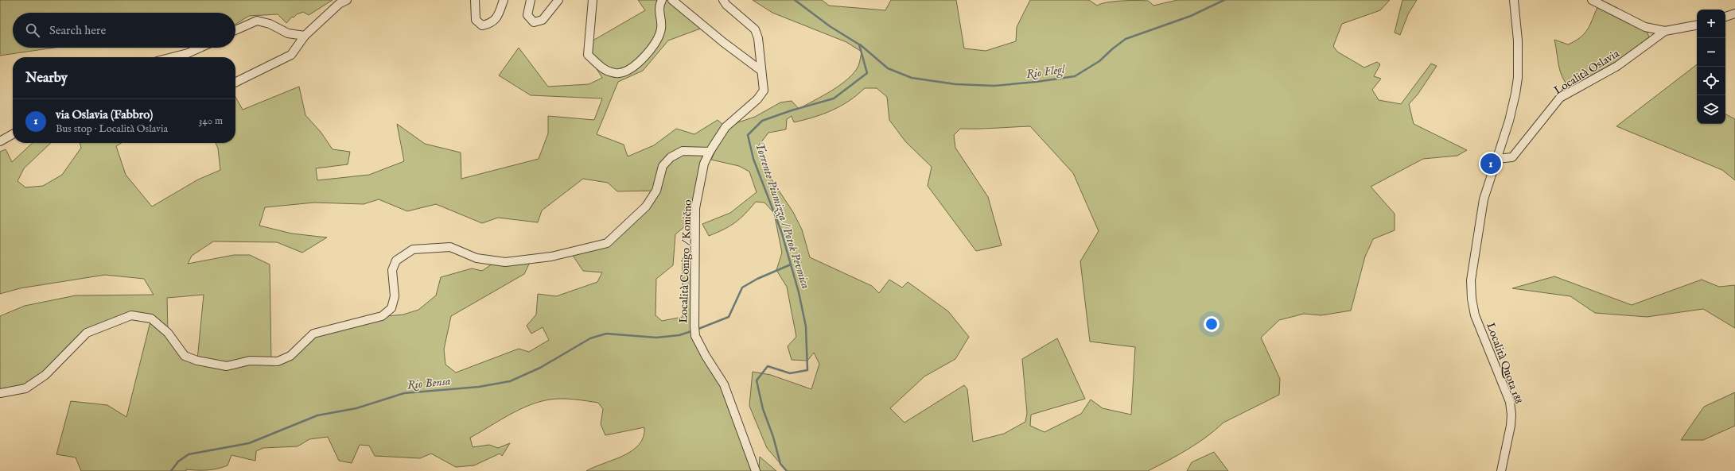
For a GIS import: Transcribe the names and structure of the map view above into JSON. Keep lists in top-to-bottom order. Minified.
{"streets":{"street":["Località Oslavia","Località Conigo / Konično","Località Quota 188"]},"crossings":[["Località Oslavia","Località Quota 188"]],"water":["Rio Flegl","Torrente Piumizza / Potok Pevmica","Rio Bensa"],"page":{"map_buttons":["+","−"],"search":"Search here","heading":"Nearby","list":[{"mark":"1","name":"via Oslavia (Fabbro)","note":"Bus stop · Località Oslavia","value":"340 m"}],"pins":"1"}}
